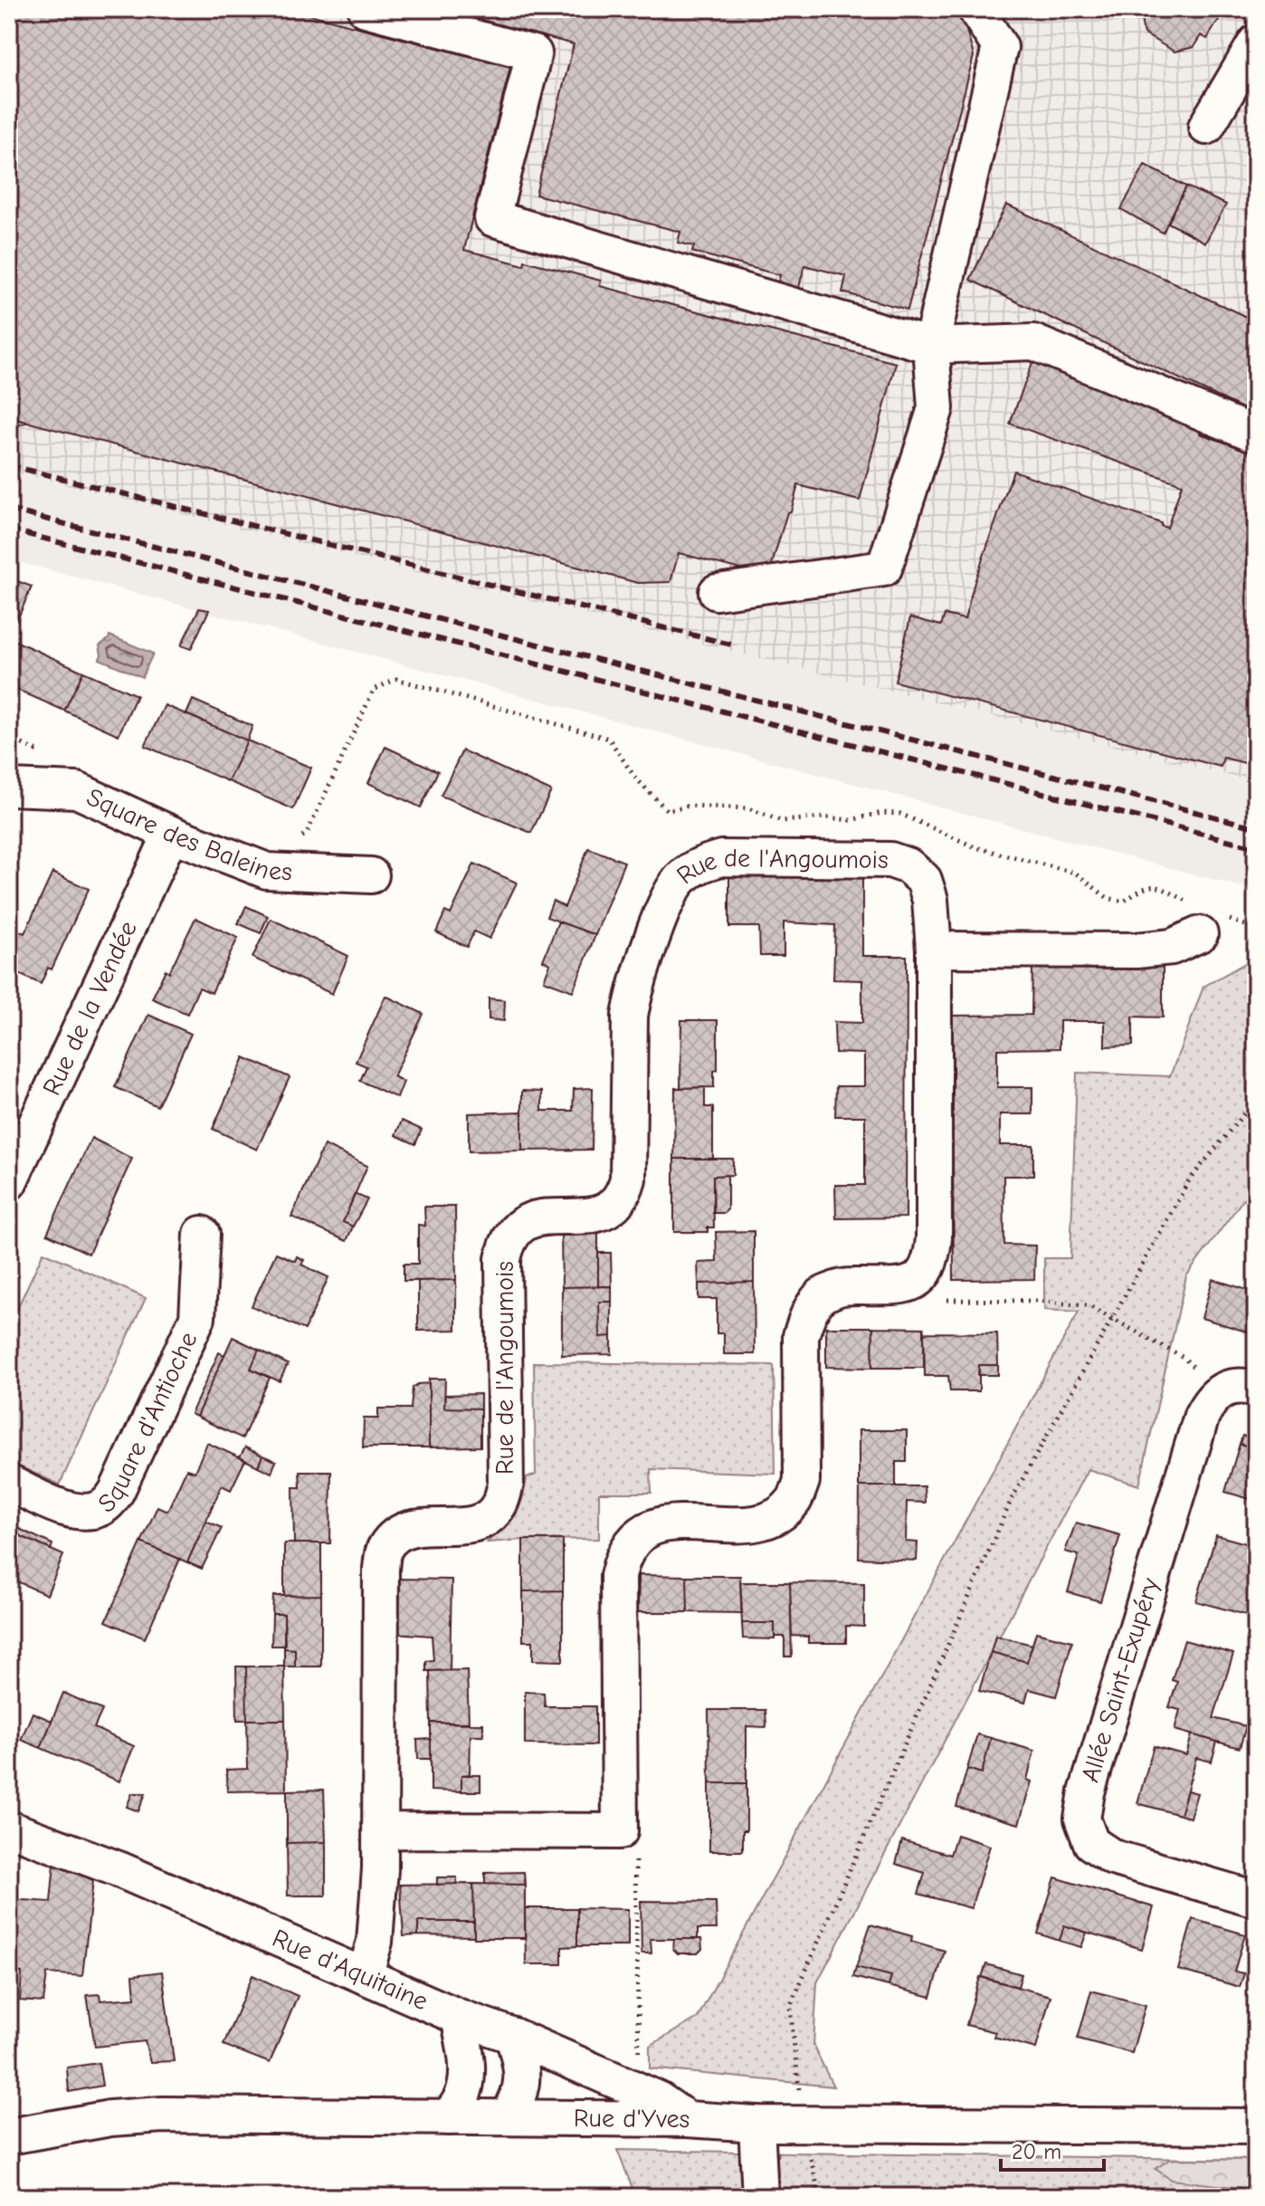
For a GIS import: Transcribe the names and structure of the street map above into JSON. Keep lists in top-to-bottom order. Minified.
{"streets":{"street":["Square des Baleines","Rue de l'Angoumois","Rue de la Vendée","Square d'Antioche","Allée Saint-Exupéry","Rue d'Aquitaine","Rue d'Yves"]},"crossings":[["Square des Baleines","Rue de la Vendée"],["Rue de l'Angoumois","Rue d'Aquitaine"],["Rue d'Aquitaine","Rue d'Yves"]],"scale_bar":"20 m"}
